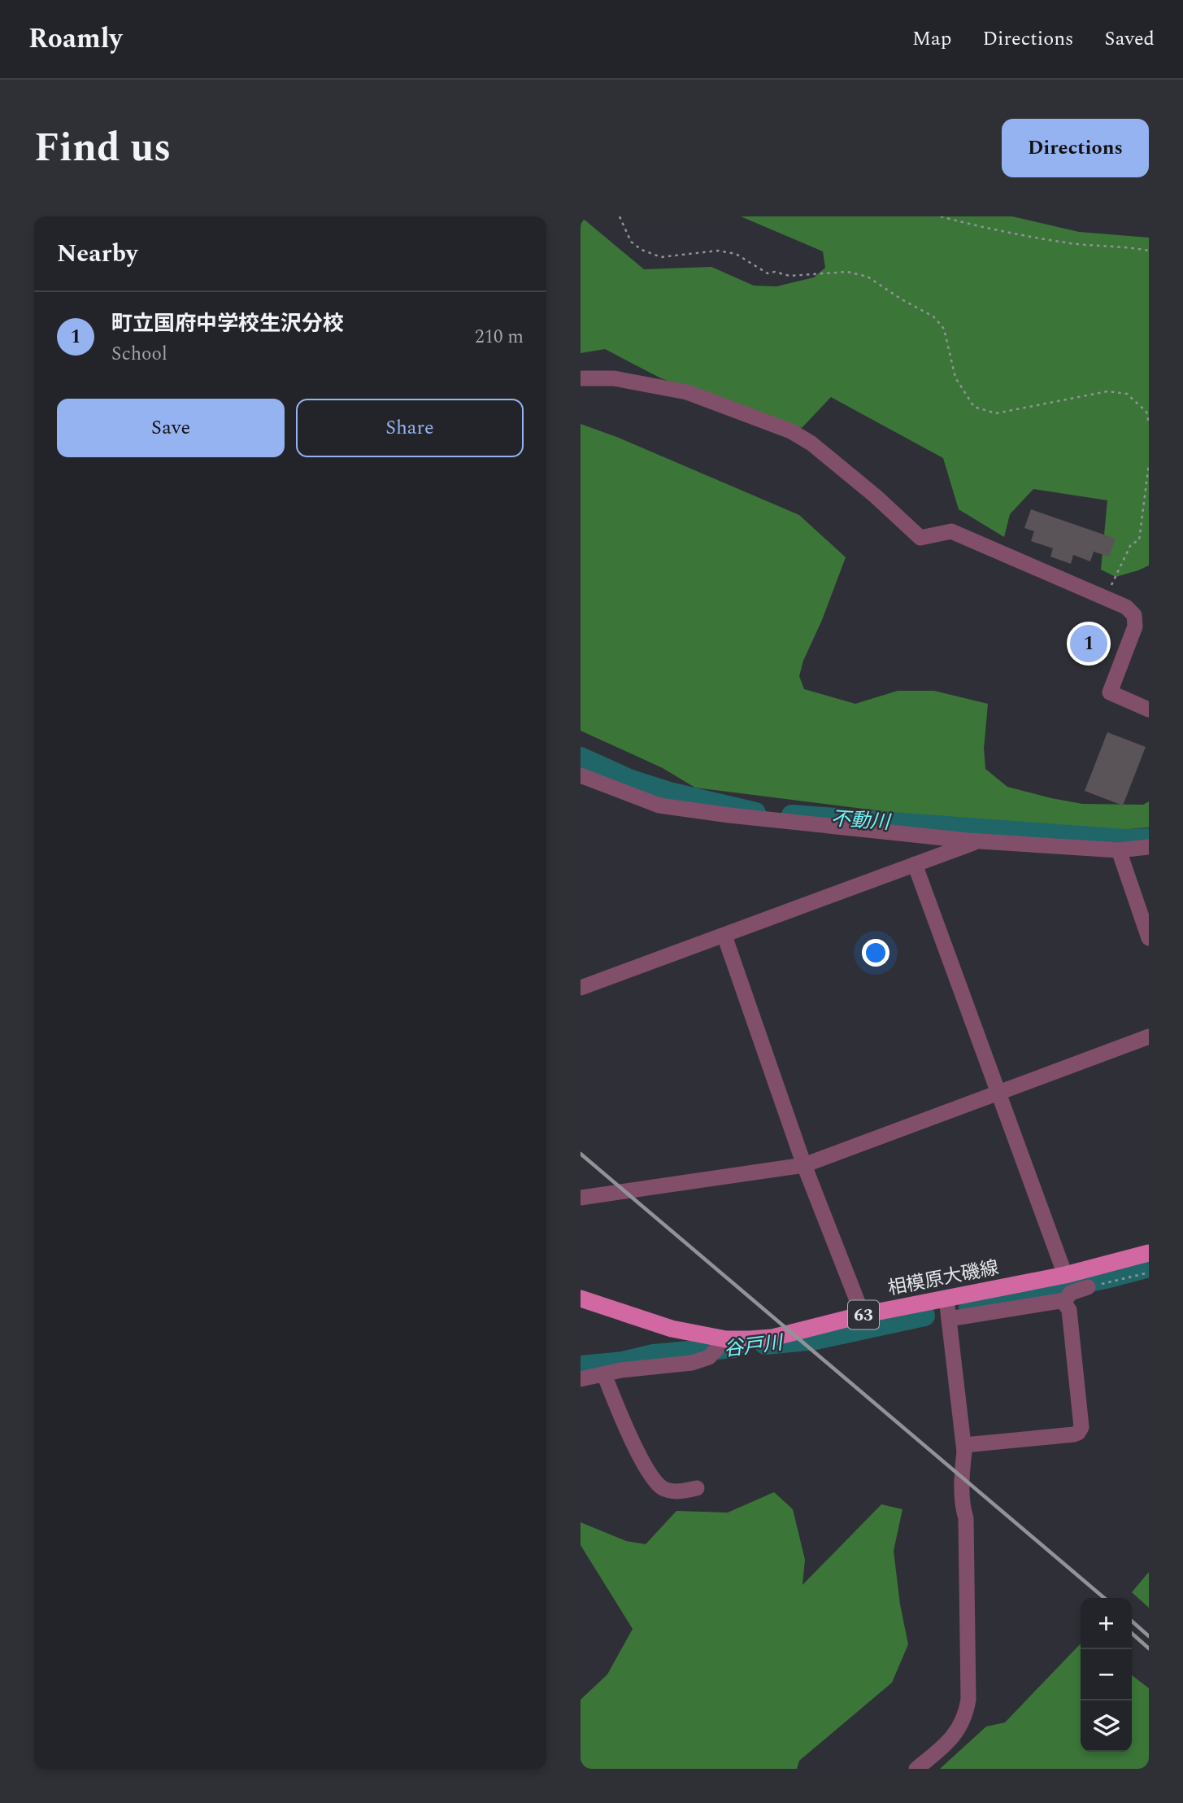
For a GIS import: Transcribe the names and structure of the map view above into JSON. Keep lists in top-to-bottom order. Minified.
{"streets":{"main road":["相模原大磯線","63"]},"water":["不動川","谷戸川"],"page":{"header":"Roamly","nav":["Map","Directions","Saved"],"title":"Find us","buttons":["Directions",["Save","Share"]],"heading":"Nearby","list":[{"mark":"1","name":"町立国府中学校生沢分校","note":"School","value":"210 m"}],"pins":"1","map_buttons":["+","−"]}}
